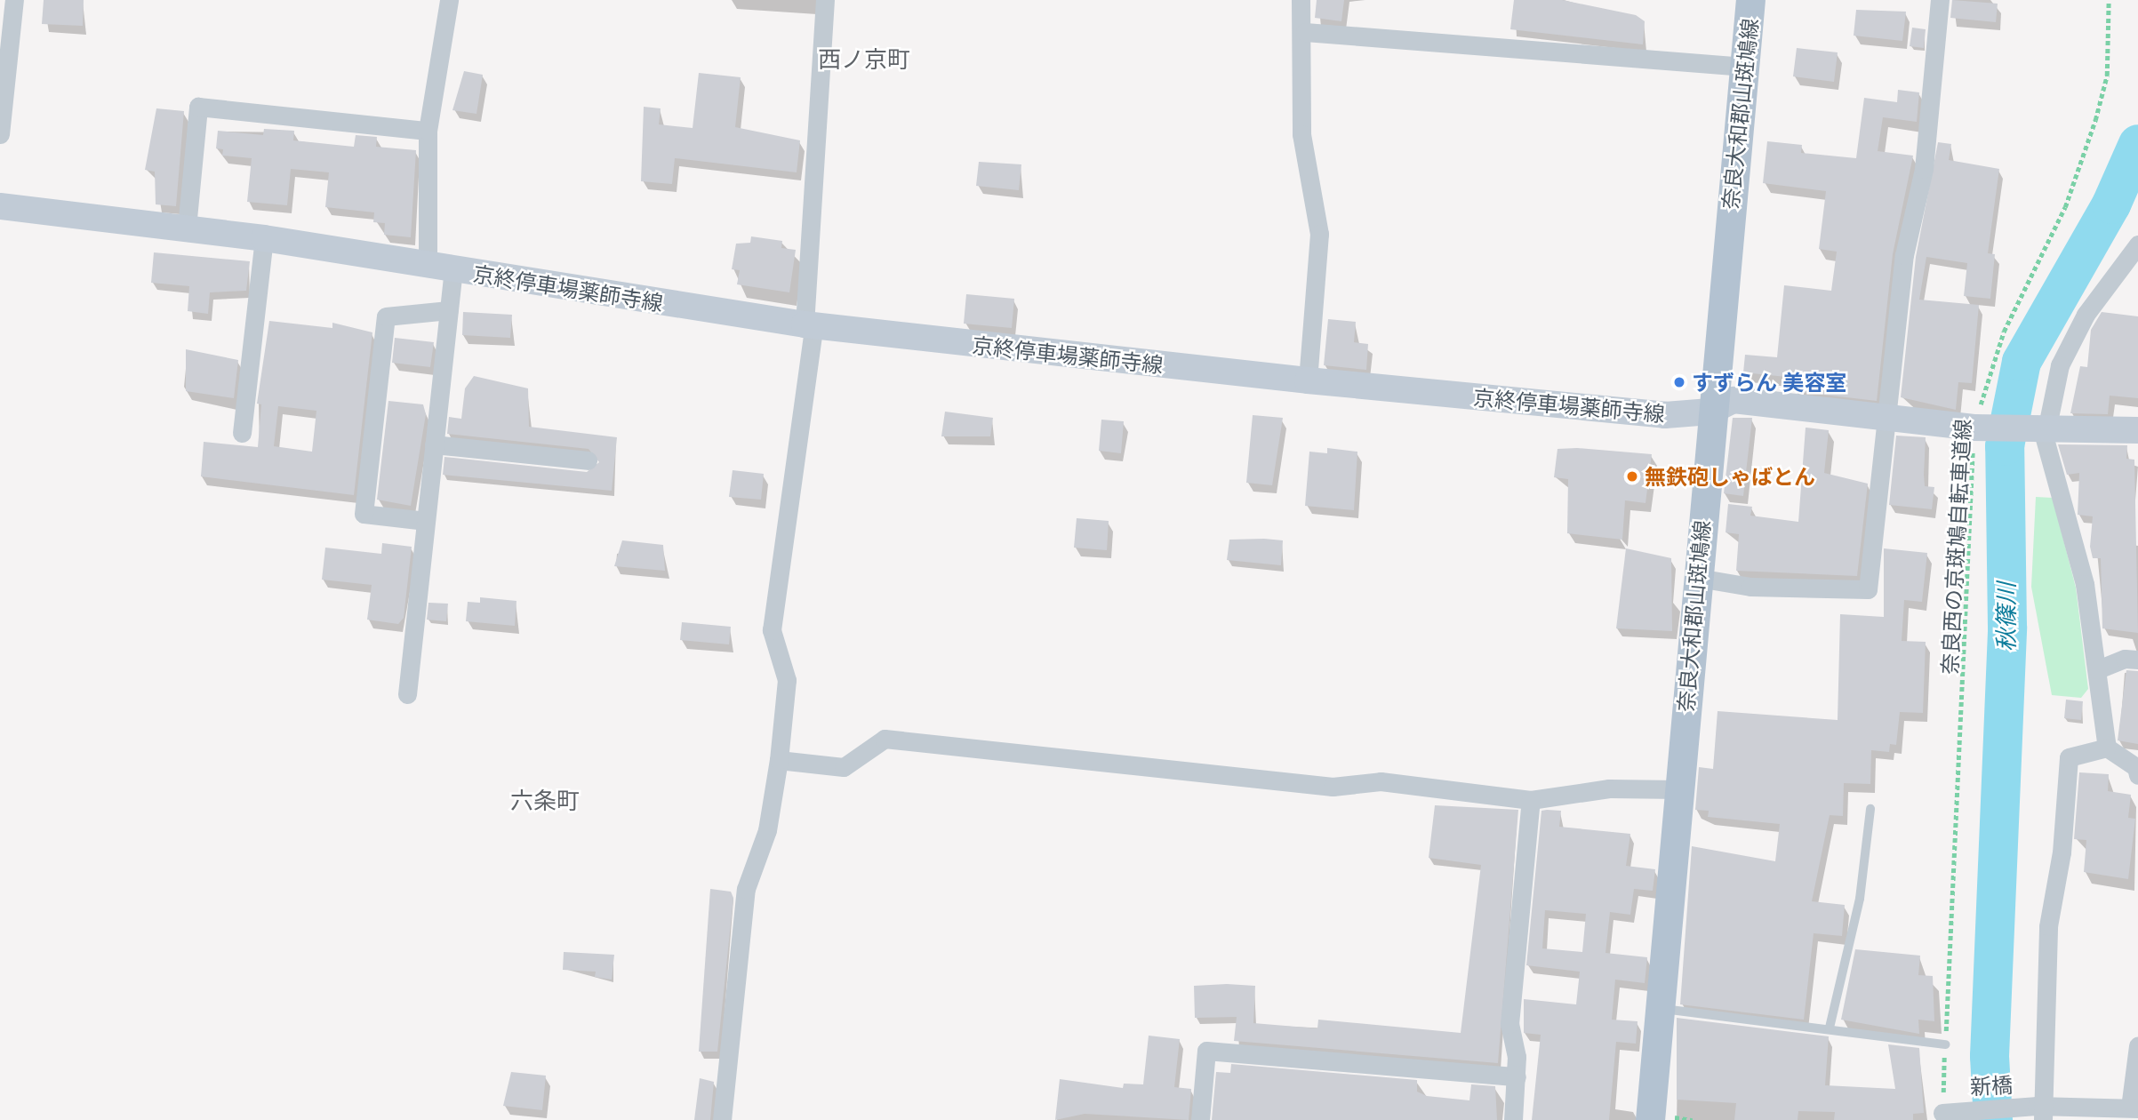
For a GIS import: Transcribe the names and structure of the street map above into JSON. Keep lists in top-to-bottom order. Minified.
{"streets":{"main road":["奈良大和郡山斑鳩線","京終停車場薬師寺線"],"street":["新橋"],"path":["奈良西の京斑鳩自転車道線"]},"crossings":[["奈良大和郡山斑鳩線","京終停車場薬師寺線"],["京終停車場薬師寺線","奈良西の京斑鳩自転車道線"],["奈良西の京斑鳩自転車道線","新橋"]],"districts":["西ノ京町","六条町"],"water":["秋篠川"],"places":["すずらん 美容室","無鉄砲しゃばとん"]}
